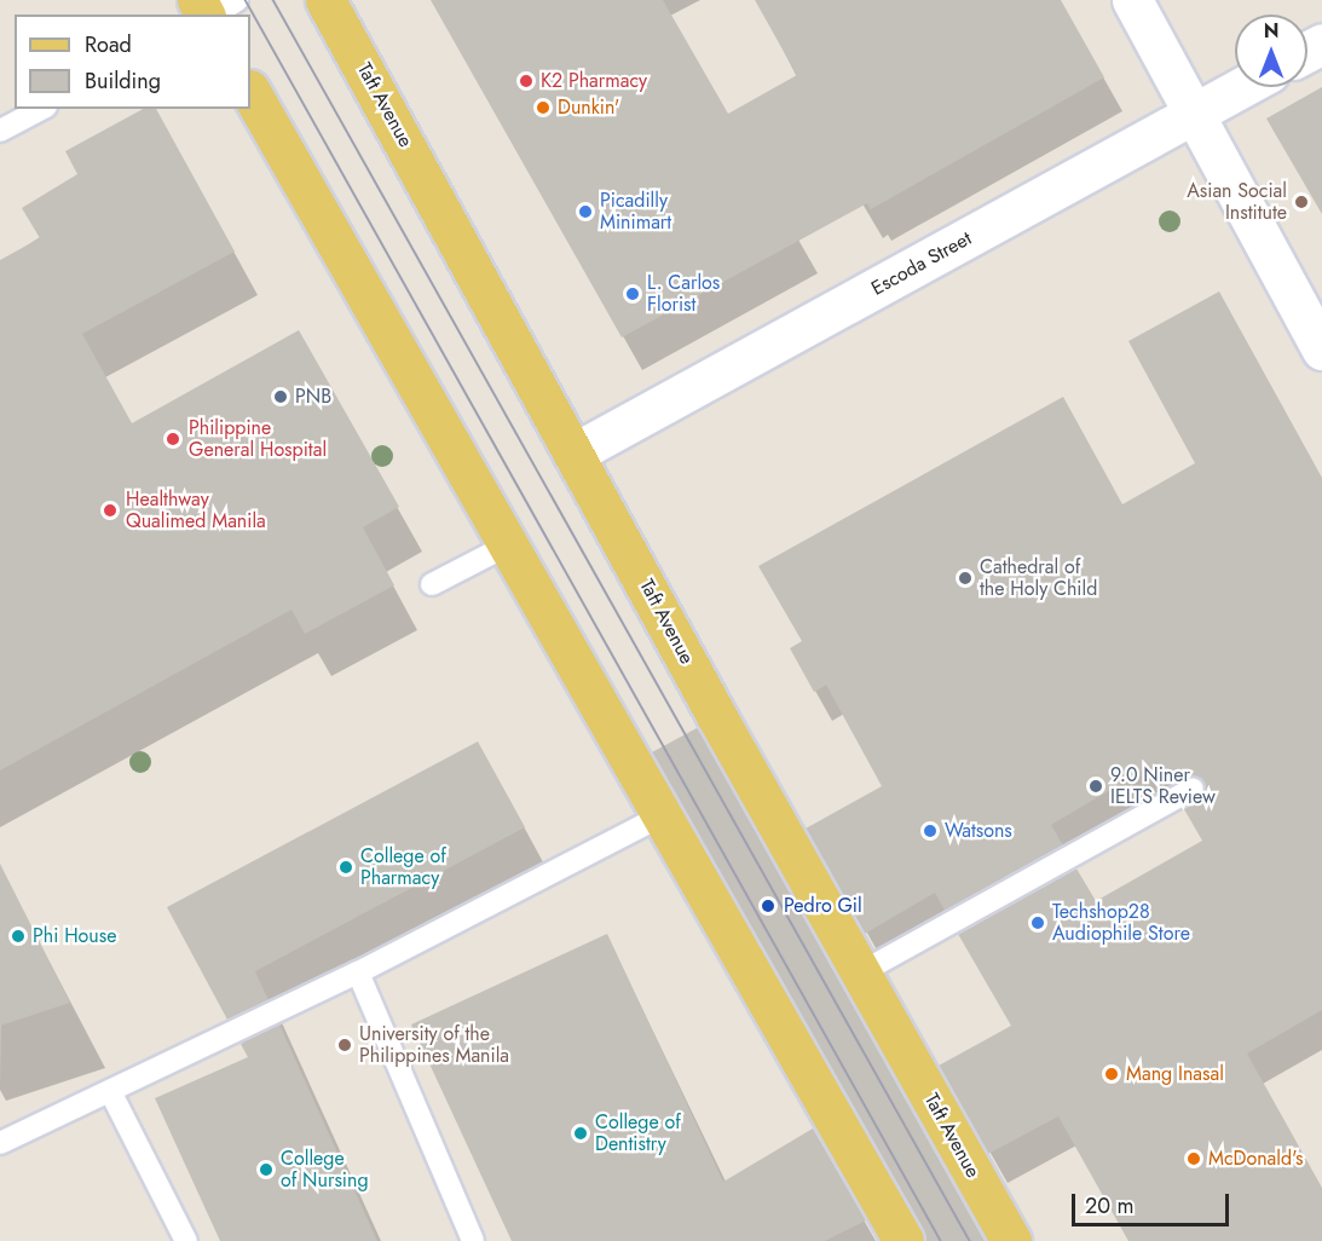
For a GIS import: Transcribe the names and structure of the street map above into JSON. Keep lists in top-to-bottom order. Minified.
{"streets":{"main road":["Taft Avenue"],"street":["Escoda Street"]},"crossings":[["Taft Avenue","Escoda Street"]],"places":["K2 Pharmacy","Dunkin'","Asian Social Institute","Picadilly Minimart","L. Carlos Florist","PNB","Philippine General Hospital","Healthway Qualimed Manila","Cathedral of the Holy Child","9.0 Niner IELTS Review","Watsons","College of Pharmacy","Pedro Gil","Techshop28 Audiophile Store","Phi House","University of the Philippines Manila","Mang Inasal","College of Dentistry","McDonald's","College of Nursing"],"legend":["Road","Building"],"scale_bar":"20 m","north":"top"}
